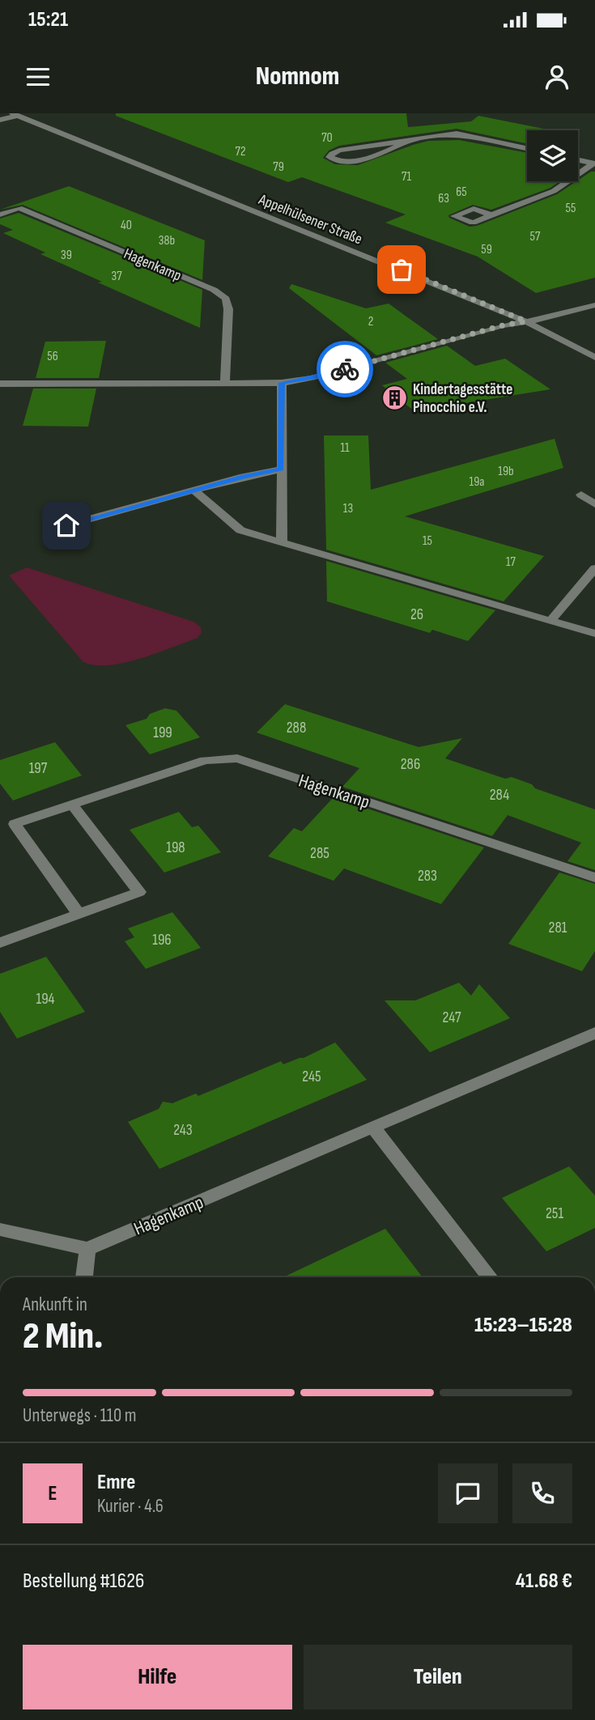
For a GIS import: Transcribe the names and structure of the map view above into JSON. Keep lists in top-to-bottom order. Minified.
{"streets":{"street":["Appelhülsener Straße","Hagenkamp"]},"places":{"building":["Kindertagesstätte Pinocchio e.V."]},"house_numbers":["70","72","79","71","65","63","55","40","57","38b","59","39","37","2","56","11","19b","19a","13","15","17","26","288","199","286","197","284","198","285","283","281","196","194","247","245","243","251"],"page":{"status":"15:21","header":"Nomnom","heading":["2 Min.","Ankunft in","15:23–15:28"],"panel":["Emre","Kurier · 4.6","Bestellung #1626","41.68 €"],"bar":"Unterwegs · 110 m","round":"E","buttons":["Hilfe","Teilen"]}}
